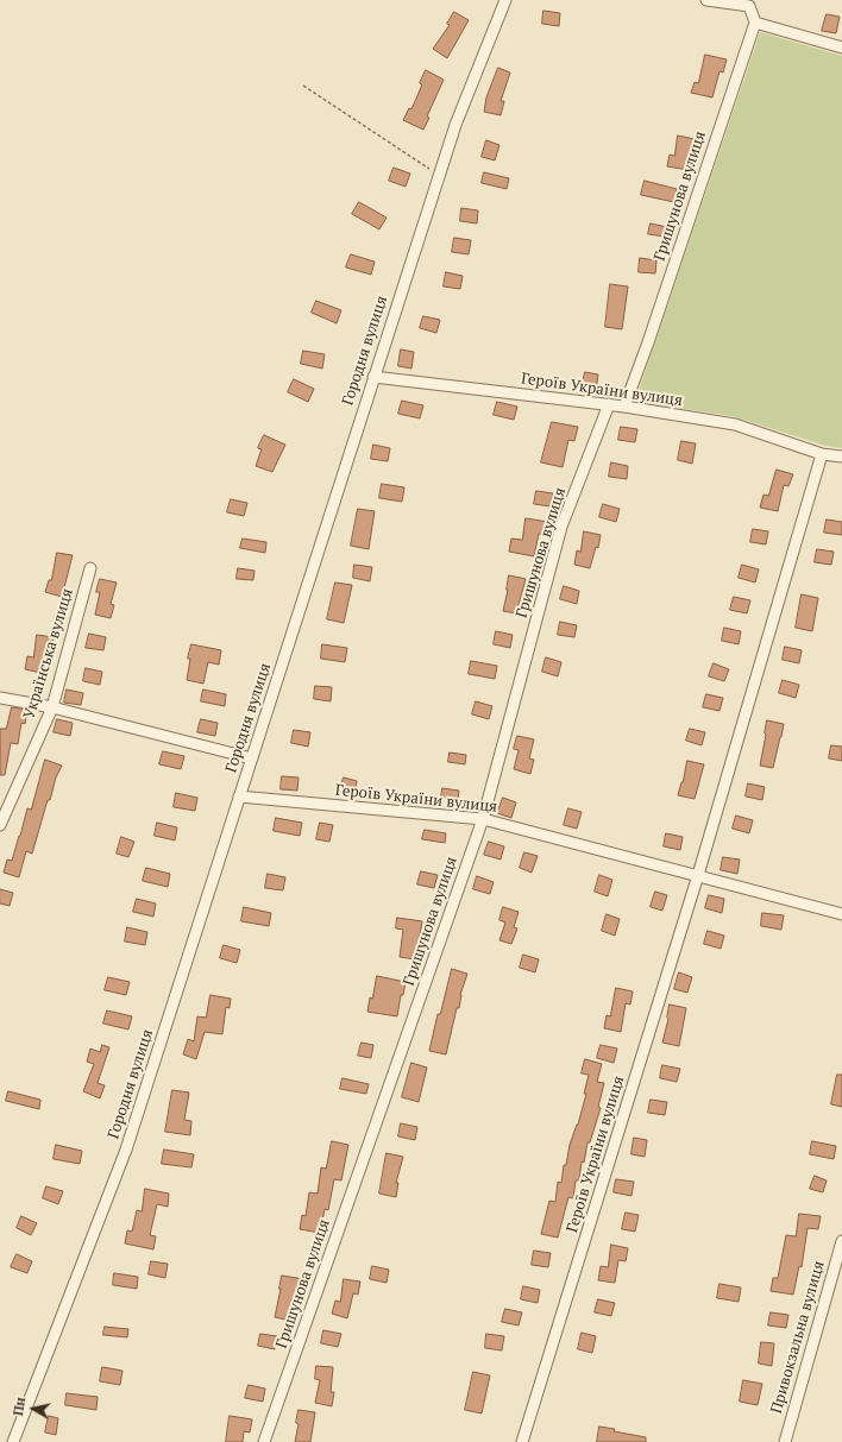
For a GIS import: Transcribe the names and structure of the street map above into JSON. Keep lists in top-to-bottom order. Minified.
{"streets":{"street":["Гришунова вулиця","Городня вулиця","Героїв України вулиця","Українська вулиця","Привокзальна вулиця"]},"crossings":[["Гришунова вулиця","Героїв України вулиця"],["Городня вулиця","Героїв України вулиця"]],"north":"left"}
